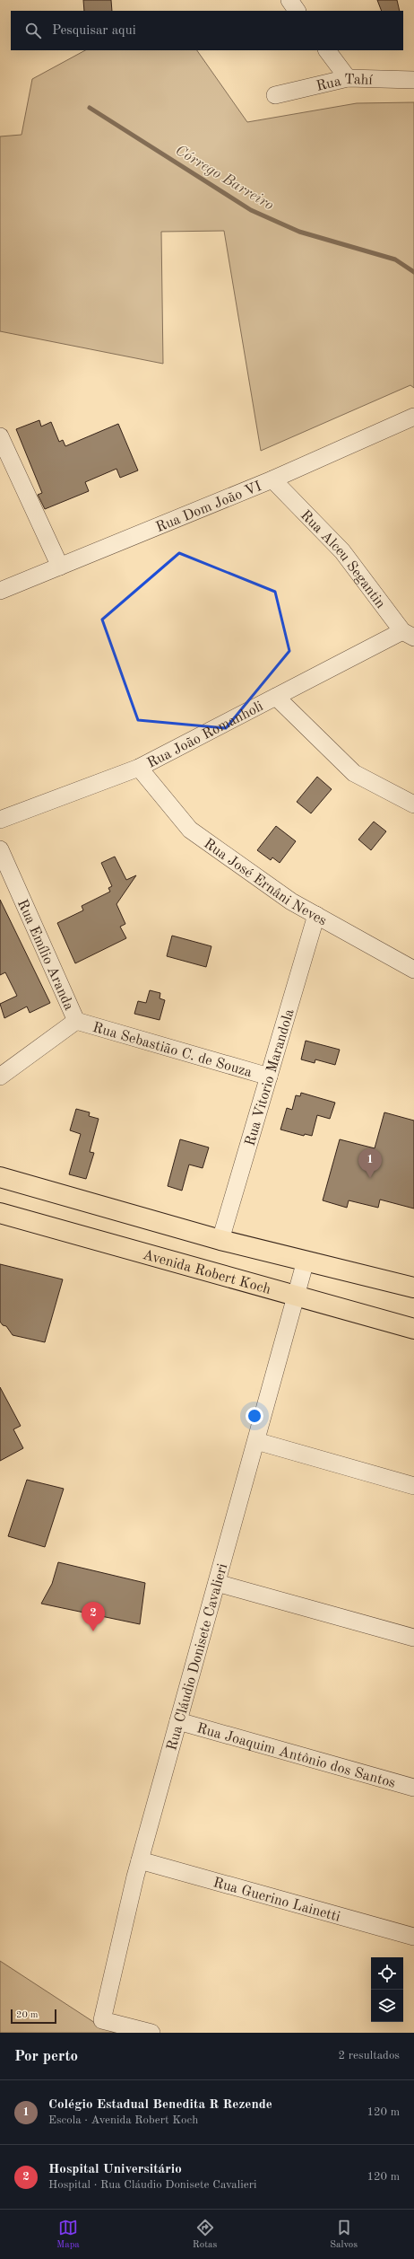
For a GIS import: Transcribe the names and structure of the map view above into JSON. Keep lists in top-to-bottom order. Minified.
{"streets":{"main road":["Avenida Robert Koch"],"street":["Rua Tahí","Rua Dom João VI","Rua Alceu Segantin","Rua João Romanholi","Rua José Ernâni Neves","Rua Emílio Aranda","Rua Sebastião C. de Souza","Rua Vitorio Marandola","Rua Cláudio Donisete Cavalieri","Rua Joaquim Antônio dos Santos","Rua Guerino Lainetti"]},"crossings":[["Rua Dom João VI","Rua Alceu Segantin"],["Rua Alceu Segantin","Rua João Romanholi"],["Rua João Romanholi","Rua José Ernâni Neves"],["Rua José Ernâni Neves","Rua Vitorio Marandola"],["Rua Emílio Aranda","Rua Sebastião C. de Souza"],["Rua Sebastião C. de Souza","Rua Vitorio Marandola"],["Avenida Robert Koch","Rua Cláudio Donisete Cavalieri"],["Rua Cláudio Donisete Cavalieri","Rua Joaquim Antônio dos Santos"],["Rua Cláudio Donisete Cavalieri","Rua Guerino Lainetti"]],"water":["Córrego Barreiro"],"scale_bar":"20 m","page":{"search":"Pesquisar aqui","pins":["1","2"],"scale":"20 m","heading":["Por perto","2 resultados"],"list":[{"mark":"1","name":"Colégio Estadual Benedita R Rezende","note":"Escola · Avenida Robert Koch","value":"120 m"},{"mark":"2","name":"Hospital Universitário","note":"Hospital · Rua Cláudio Donisete Cavalieri","value":"120 m"}],"nav":["Mapa","Rotas","Salvos"]}}
